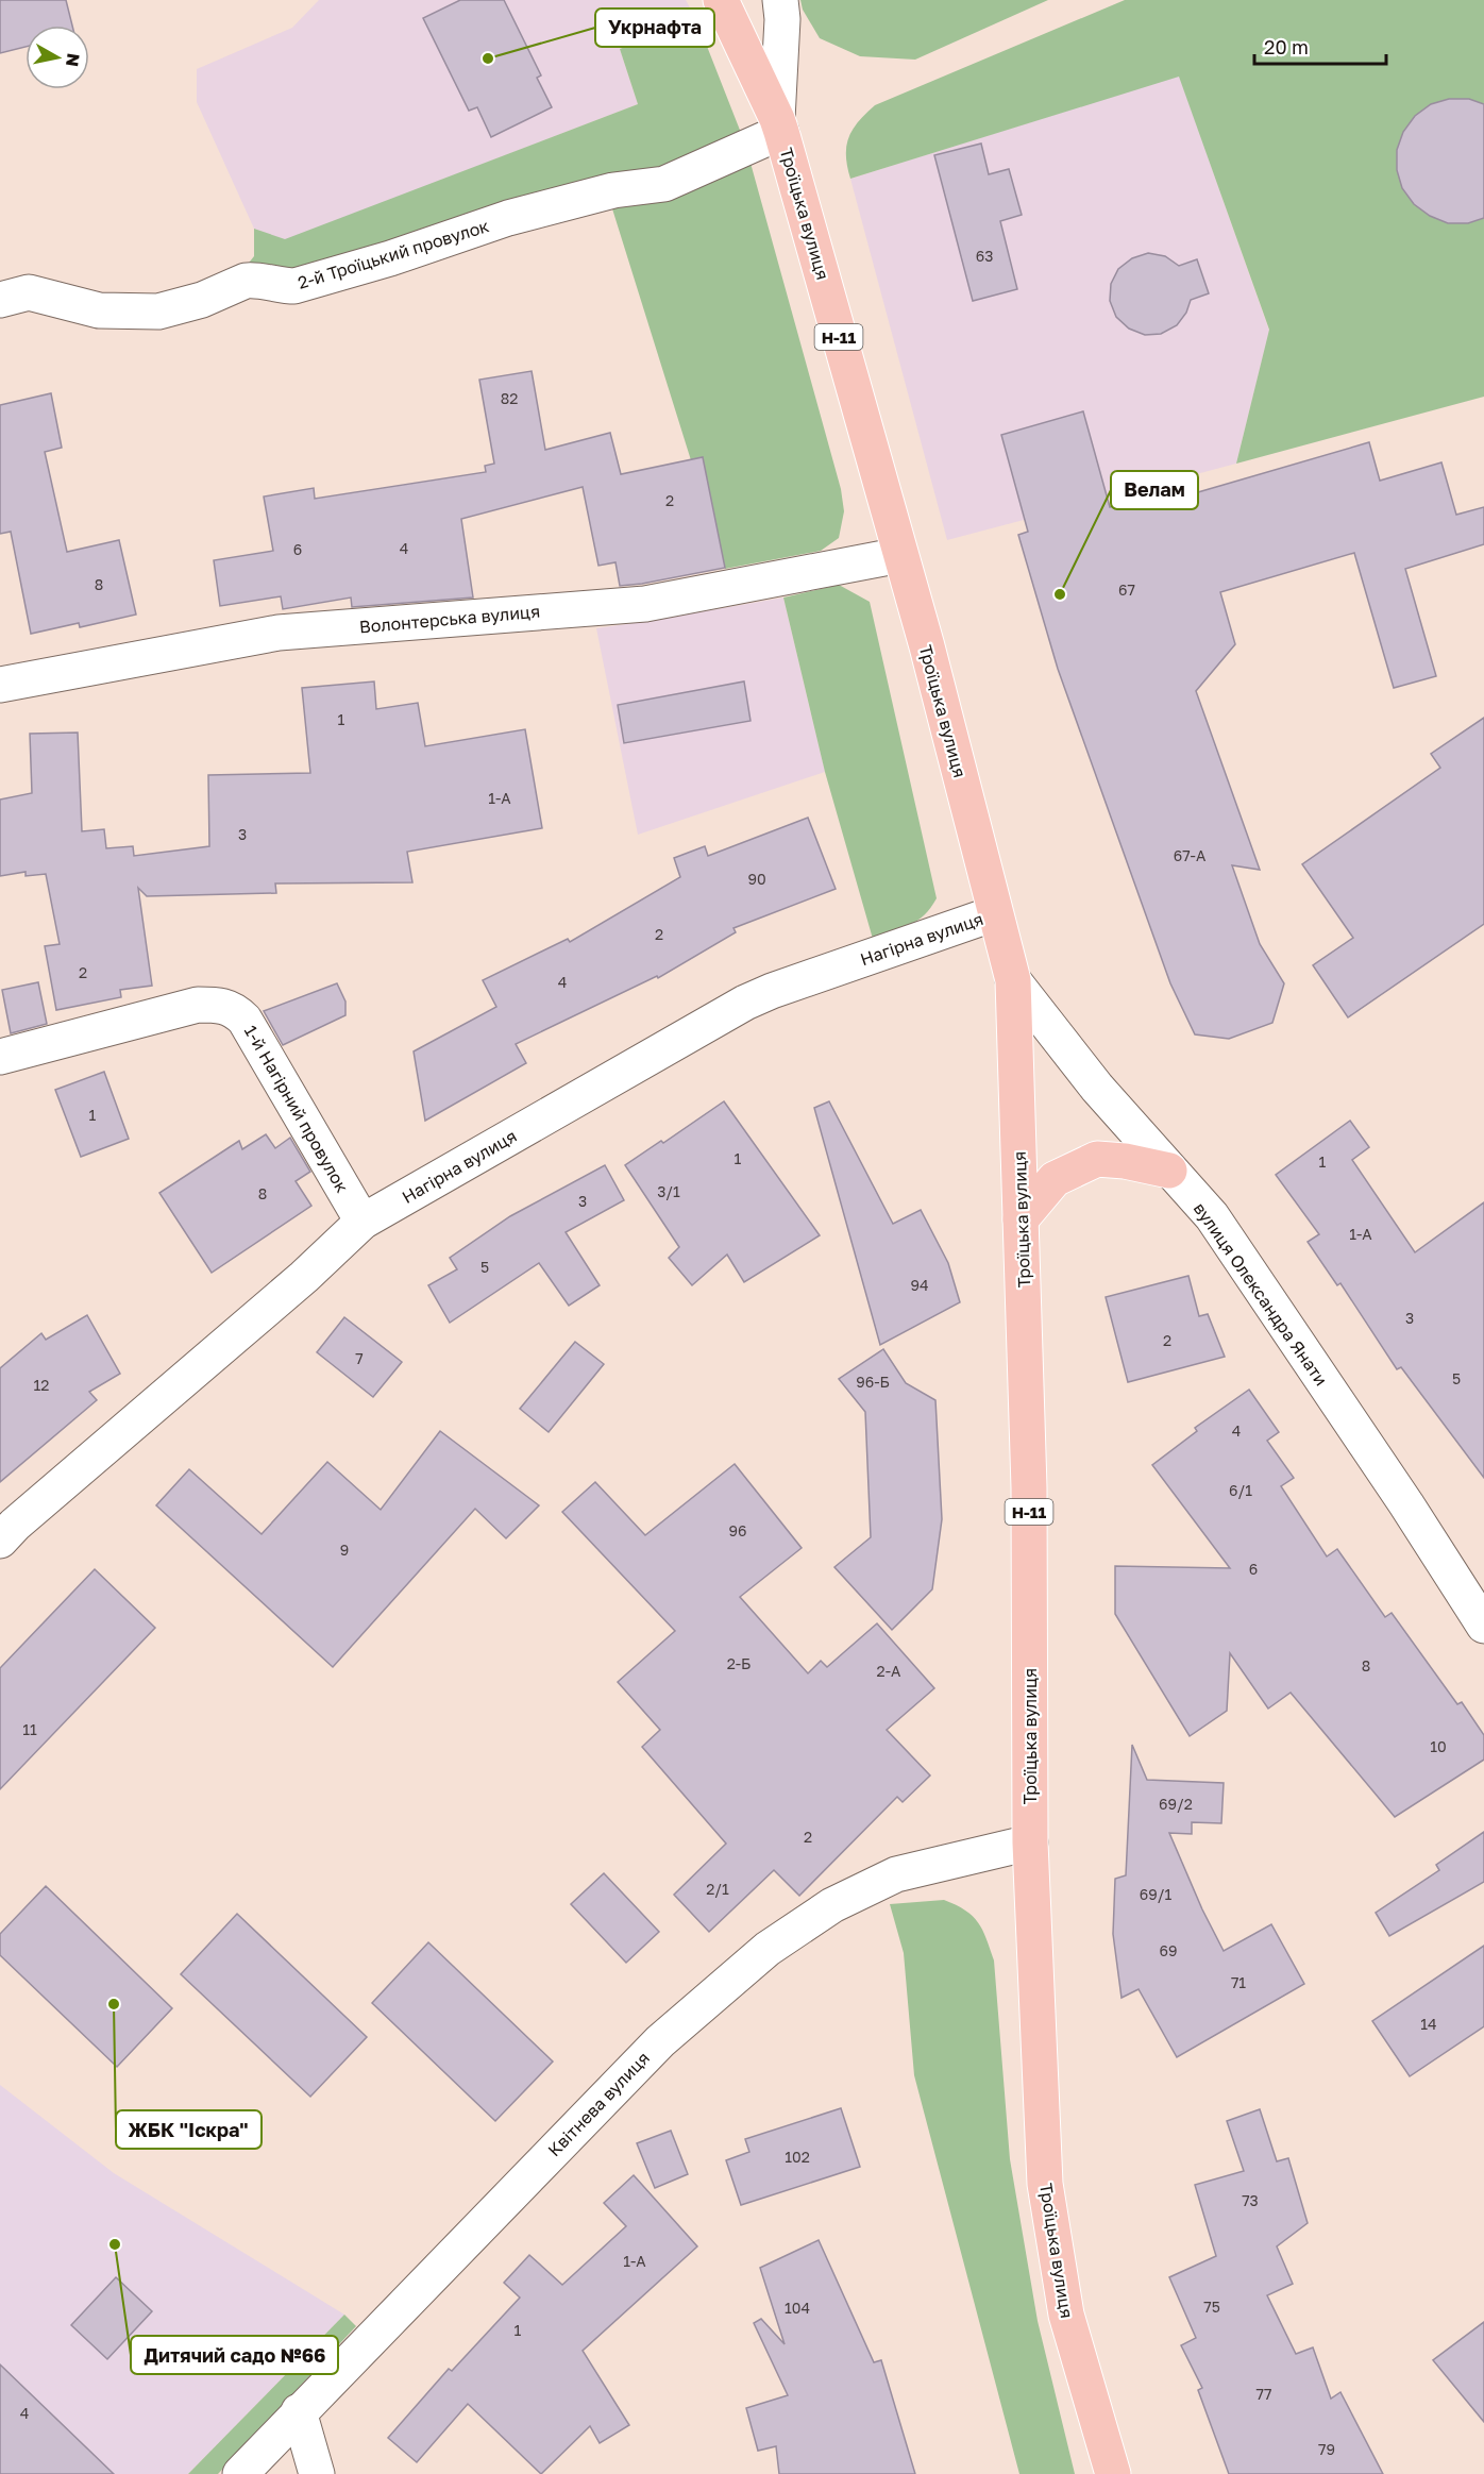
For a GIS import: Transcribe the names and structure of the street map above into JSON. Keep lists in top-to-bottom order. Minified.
{"streets":{"main road":["Троїцька вулиця","Н-11"],"street":["2-й Троїцький провулок","Волонтерська вулиця","Нагірна вулиця","1-й Нагірний провулок","вулиця Олександра Янати","Квітнева вулиця"]},"crossings":[["Троїцька вулиця","2-й Троїцький провулок"],["Троїцька вулиця","Волонтерська вулиця"],["Троїцька вулиця","Нагірна вулиця"],["Троїцька вулиця","вулиця Олександра Янати"],["Троїцька вулиця","Квітнева вулиця"],["Нагірна вулиця","1-й Нагірний провулок"]],"places":["Укрнафта","Велам","ЖБК \"Іскра\"","Дитячий садо №66"],"house_numbers":["63","82","2","4","6","8","67","1","1-А","3","67-А","90","2","2","4","1","1","1","3/1","8","3","1-А","5","94","3","2","7","5","96-Б","12","4","6/1","96","9","6","2-Б","8","2-А","11","10","69/2","2","2/1","69/1","69","71","14","102","73","1-А","75","104","1","77","4","79"],"scale_bar":"20 m","north":"right"}
